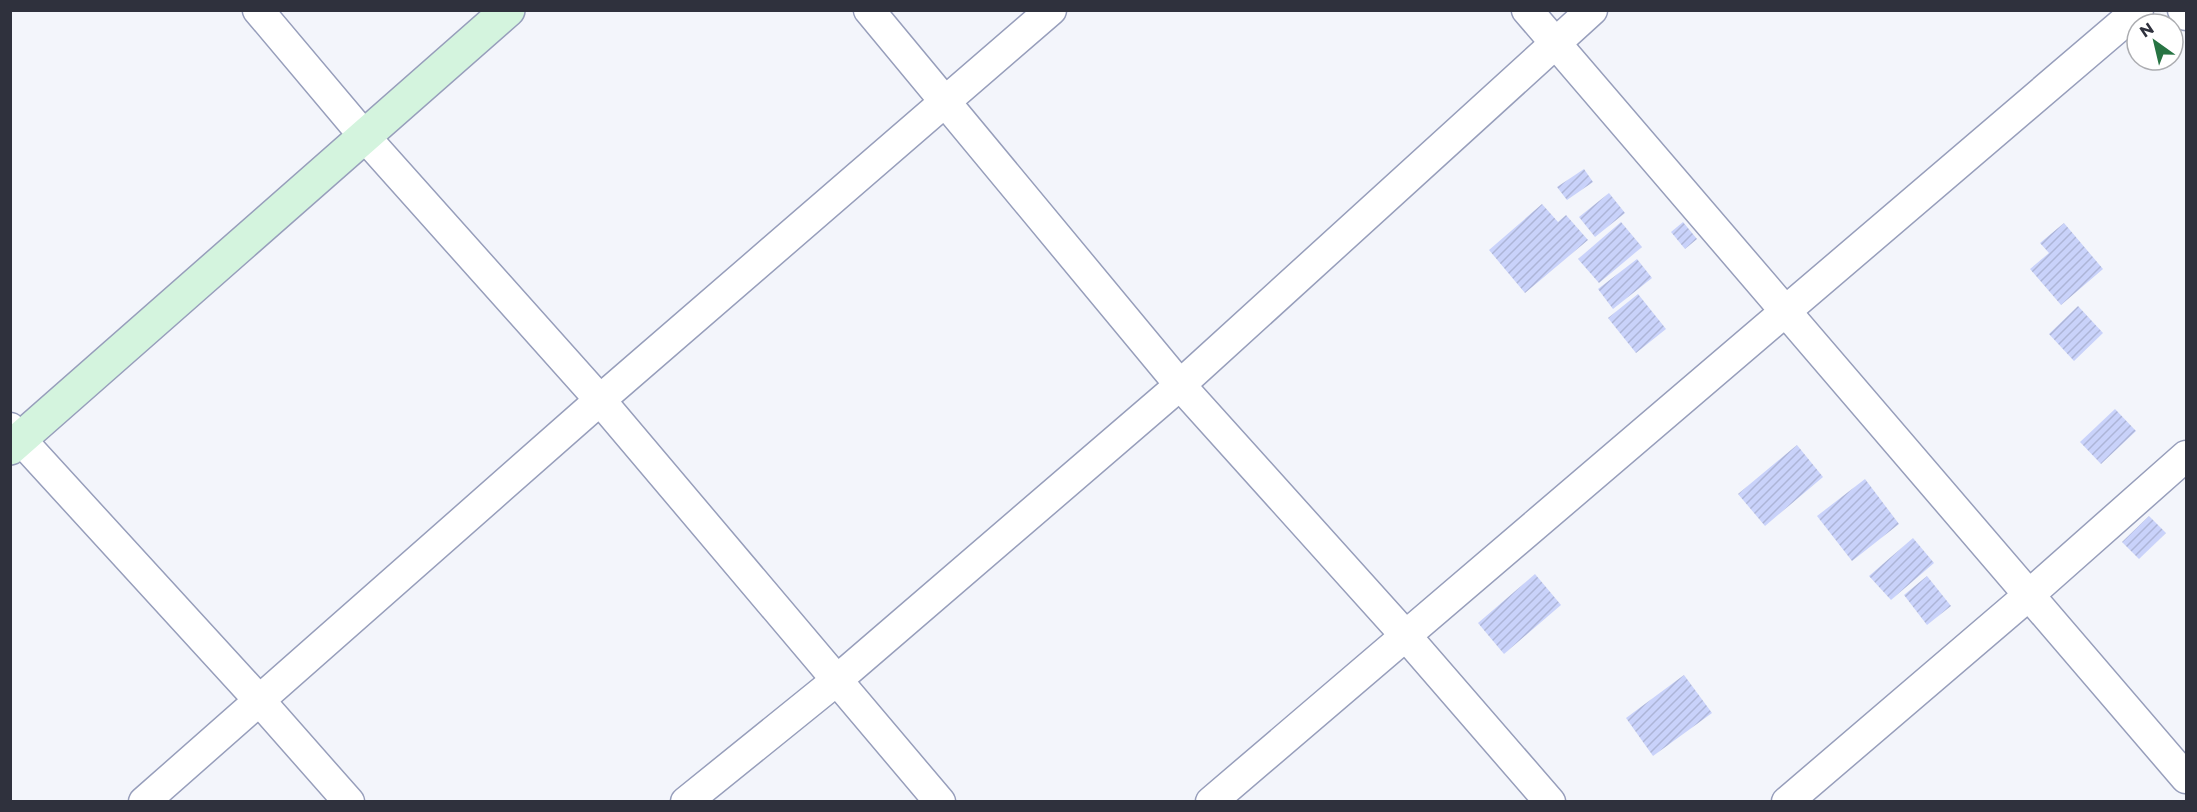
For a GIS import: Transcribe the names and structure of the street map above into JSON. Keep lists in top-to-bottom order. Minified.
{"north":"top left"}
